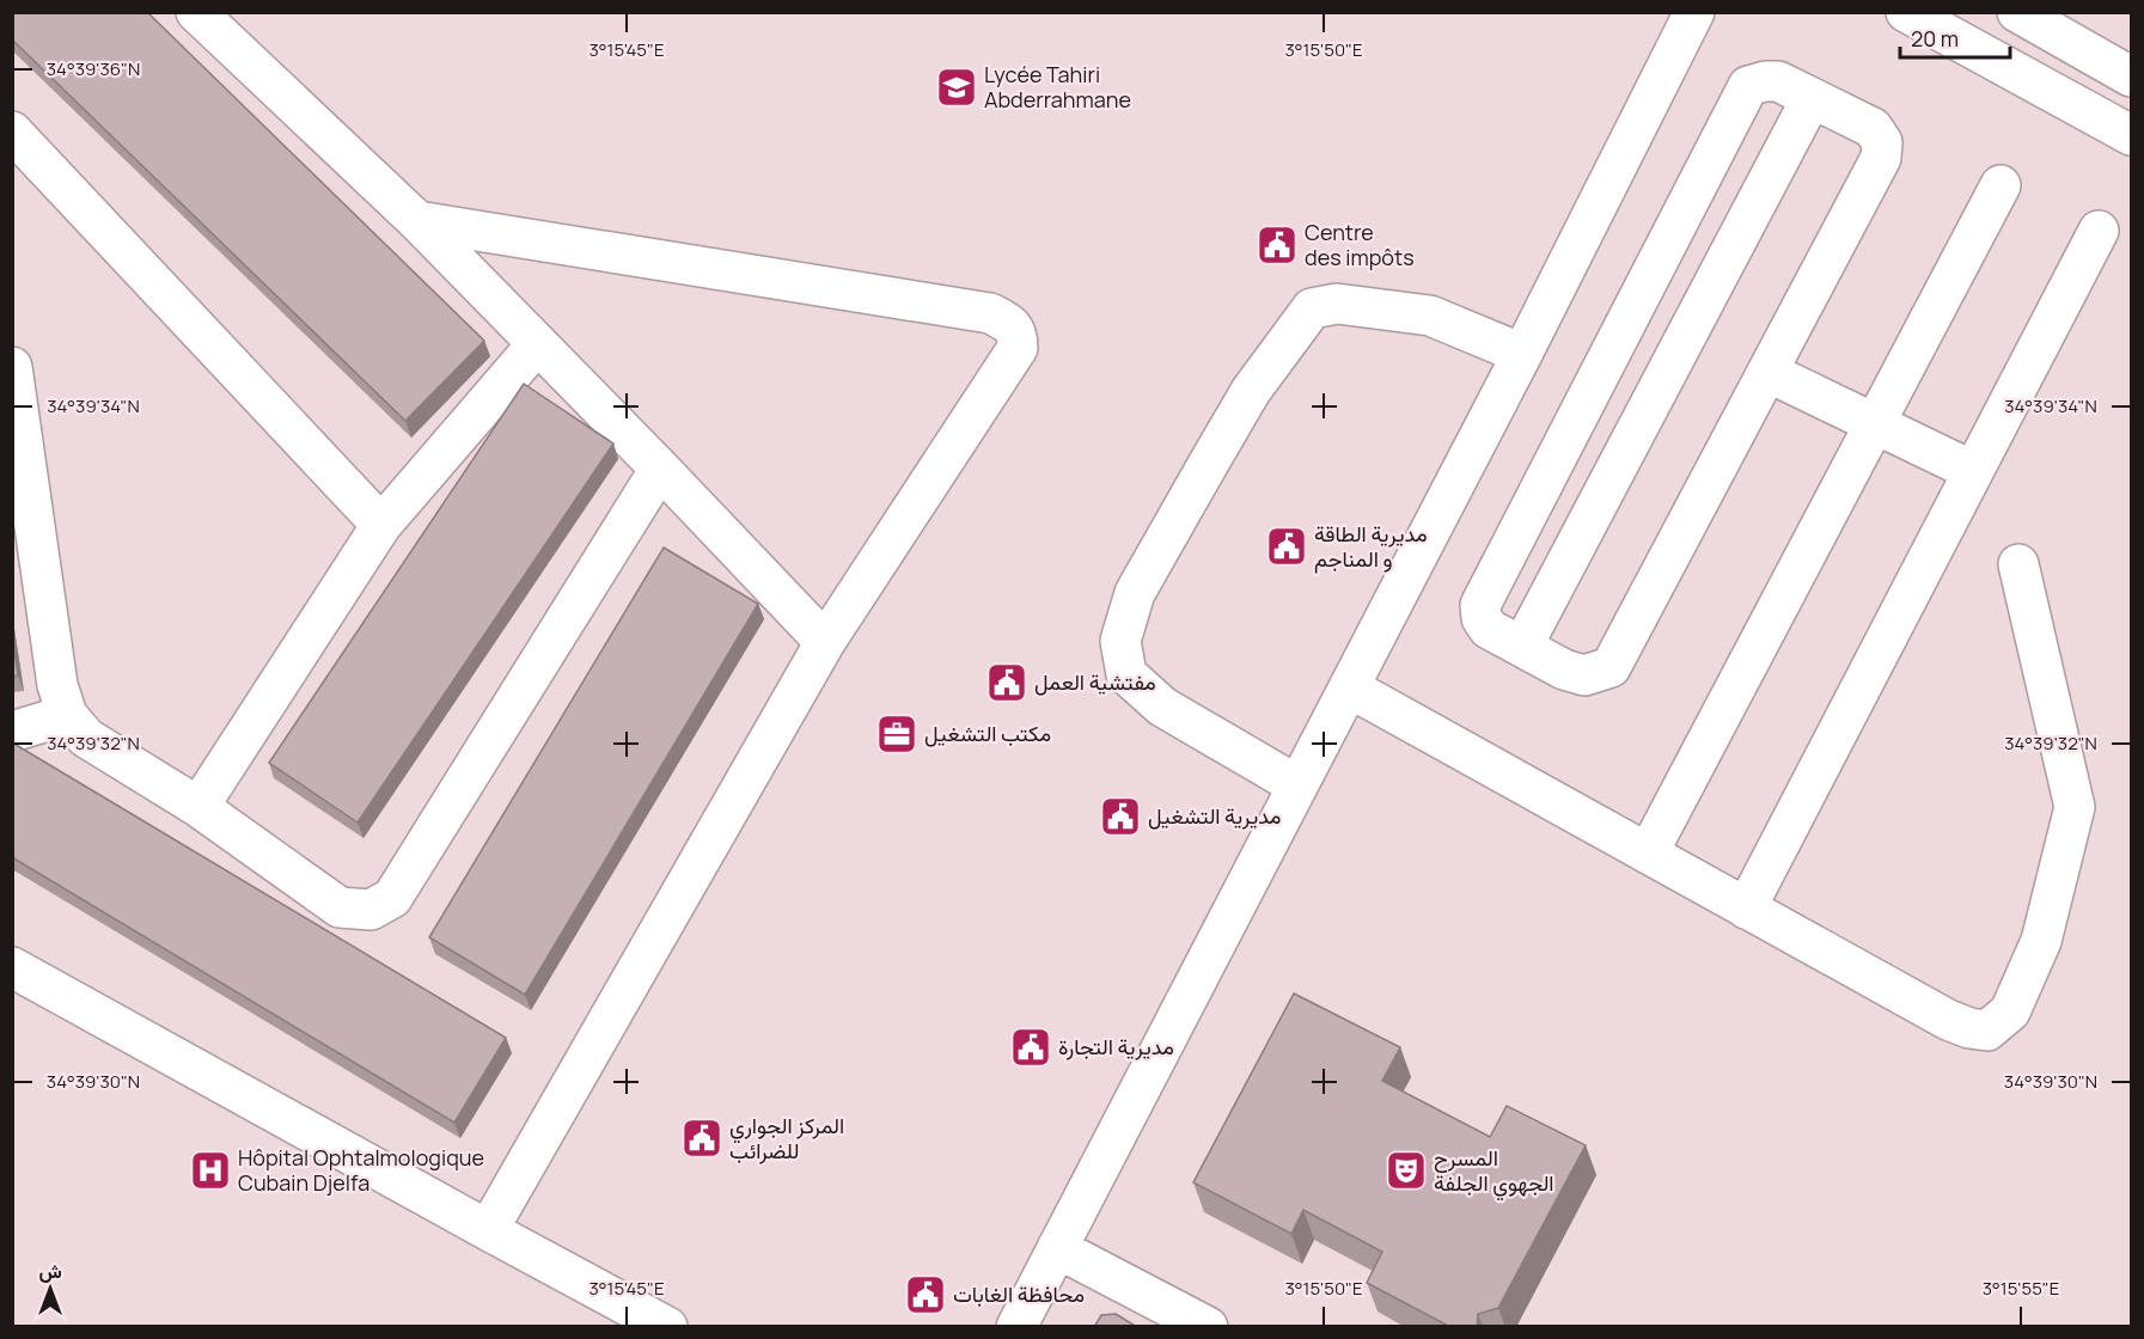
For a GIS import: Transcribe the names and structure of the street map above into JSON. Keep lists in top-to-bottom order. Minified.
{"places":{"school or university":["Lycée Tahiri Abderrahmane"],"public building":["Centre des impôts","مديرية الطاقة و المناجم","مفتشية العمل","مديرية التشغيل","مديرية التجارة","المركز الجواري للضرائب","محافظة الغابات"],"office":["مكتب التشغيل"],"hospital":["Hôpital Ophtalmologique Cubain Djelfa"],"theatre":["المسرح الجهوي الجلفة"]},"scale_bar":"20 m","north":"top","coordinates":["3°15'45\"E","3°15'50\"E","34°39'36\"N","34°39'34\"N","34°39'32\"N","34°39'30\"N","3°15'55\"E"]}
